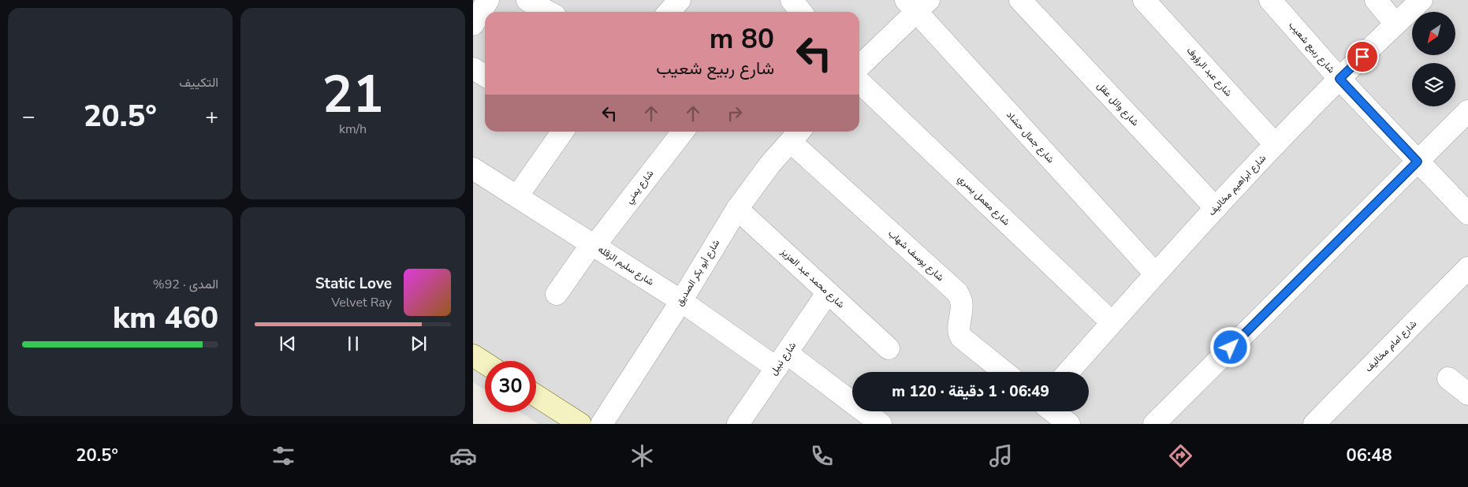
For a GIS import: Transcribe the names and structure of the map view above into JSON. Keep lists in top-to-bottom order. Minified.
{"streets":{"street":["شارع ربيع شعيب","شارع عبد الرؤوف","شارع وائل عقل","شارع جمال حشاد","شارع ابراهيم مخاليف","شارع يمني","شارع معمل يسري","شارع يوسف شهاب","شارع سليم الزقله","شارع أبو بكر الصديق","شارع محمد عبد العزيز","شارع امام مخاليف","شارع نبيل"]},"crossings":[["شارع ربيع شعيب","شارع ابراهيم مخاليف"],["شارع عبد الرؤوف","شارع ابراهيم مخاليف"],["شارع وائل عقل","شارع ابراهيم مخاليف"],["شارع جمال حشاد","شارع ابراهيم مخاليف"],["شارع ابراهيم مخاليف","شارع معمل يسري"],["شارع يمني","شارع سليم الزقله"],["شارع يوسف شهاب","شارع أبو بكر الصديق"],["شارع سليم الزقله","شارع أبو بكر الصديق"],["شارع سليم الزقله","شارع نبيل"],["شارع أبو بكر الصديق","شارع محمد عبد العزيز"],["شارع محمد عبد العزيز","شارع نبيل"]],"north":"bottom left","page":{"tile":[["21","km/h"],"التكييف",["المدى · 92%","460 km"]],"turn":["80 m","شارع ربيع شعيب"],"heat":["−","20.5°","+"],"song":["Static Love","Velvet Ray"],"limit":"30","trip":"06:49 · 1 دقيقة · 120 m","tabs":["06:48","20.5°"]}}
